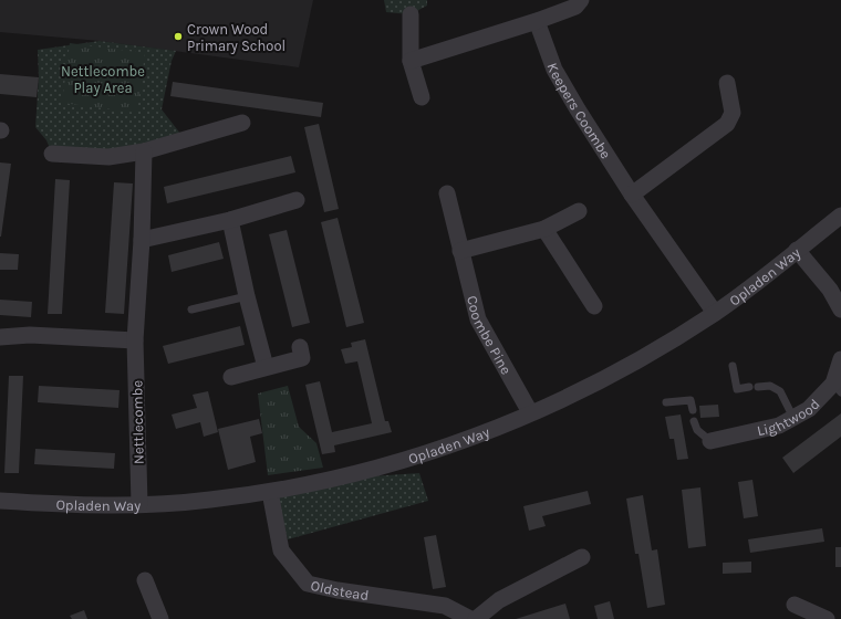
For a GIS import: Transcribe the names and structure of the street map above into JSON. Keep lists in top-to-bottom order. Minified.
{"streets":{"street":["Keepers Coombe","Opladen Way","Coombe Pine","Lightwood","Nettlecombe","Oldstead"]},"crossings":[["Keepers Coombe","Opladen Way"],["Opladen Way","Coombe Pine"],["Opladen Way","Nettlecombe"],["Opladen Way","Oldstead"]],"parks":["Nettlecombe Play Area"],"places":["Crown Wood Primary School"]}
